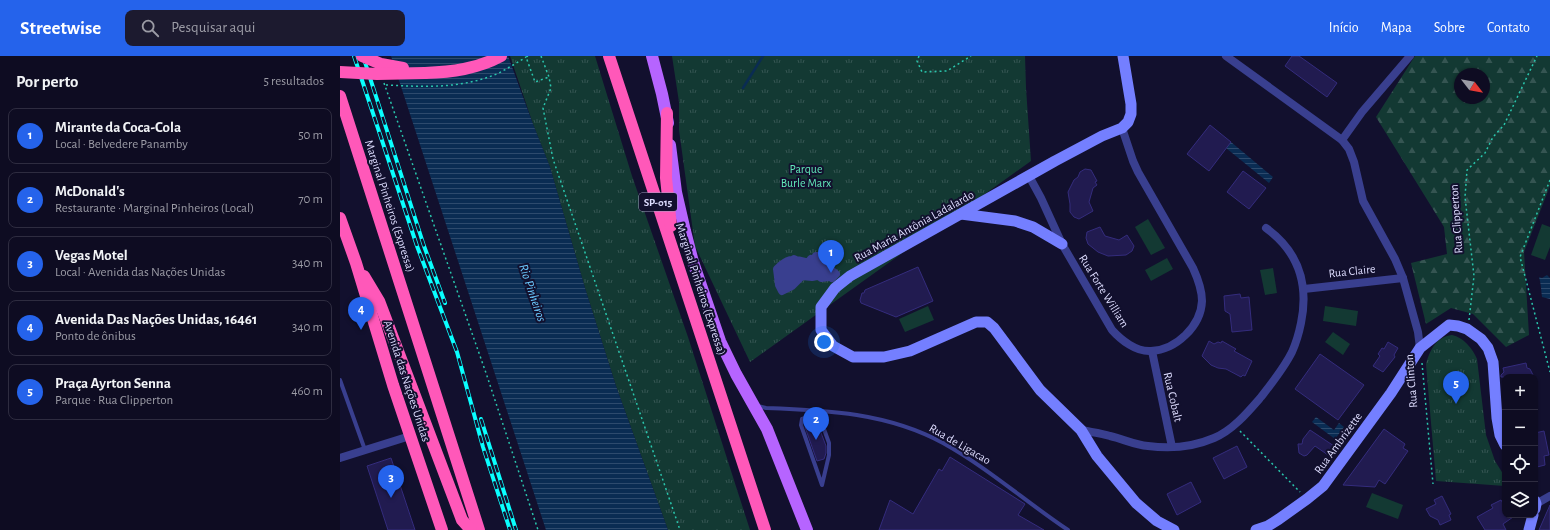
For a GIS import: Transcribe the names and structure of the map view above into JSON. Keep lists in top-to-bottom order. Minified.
{"streets":{"highway":["SP-015","Marginal Pinheiros (Expressa)","Avenida das Nações Unidas"],"street":["Rua Maria Antônia Ladalardo","Rua Claire","Rua Forte William","Rua Clinton","Rua Cobalt","Rua Ambrizette"],"lane":["Rua de Ligacao"],"path":["Rua Clipperton"]},"crossings":[["Rua Maria Antônia Ladalardo","Rua Forte William"],["Rua Claire","Rua Clinton"],["Rua Forte William","Rua Cobalt"],["Rua Clinton","Rua Ambrizette"]],"water":["Rio Pinheiros"],"parks":["Parque Burle Marx"],"north":"bottom right","page":{"header":"Streetwise","search":"Pesquisar aqui","nav":["Início","Mapa","Sobre","Contato"],"heading":["Por perto","5 resultados"],"list":[{"mark":"1","name":"Mirante da Coca-Cola","note":"Local · Belvedere Panamby","value":"50 m"},{"mark":"2","name":"McDonald's","note":"Restaurante · Marginal Pinheiros (Local)","value":"70 m"},{"mark":"3","name":"Vegas Motel","note":"Local · Avenida das Nações Unidas","value":"340 m"},{"mark":"4","name":"Avenida Das Nações Unidas, 16461","note":"Ponto de ônibus","value":"340 m"},{"mark":"5","name":"Praça Ayrton Senna","note":"Parque · Rua Clipperton","value":"460 m"}],"pins":["1","4","5","2","3"],"map_buttons":["+","−"]}}
